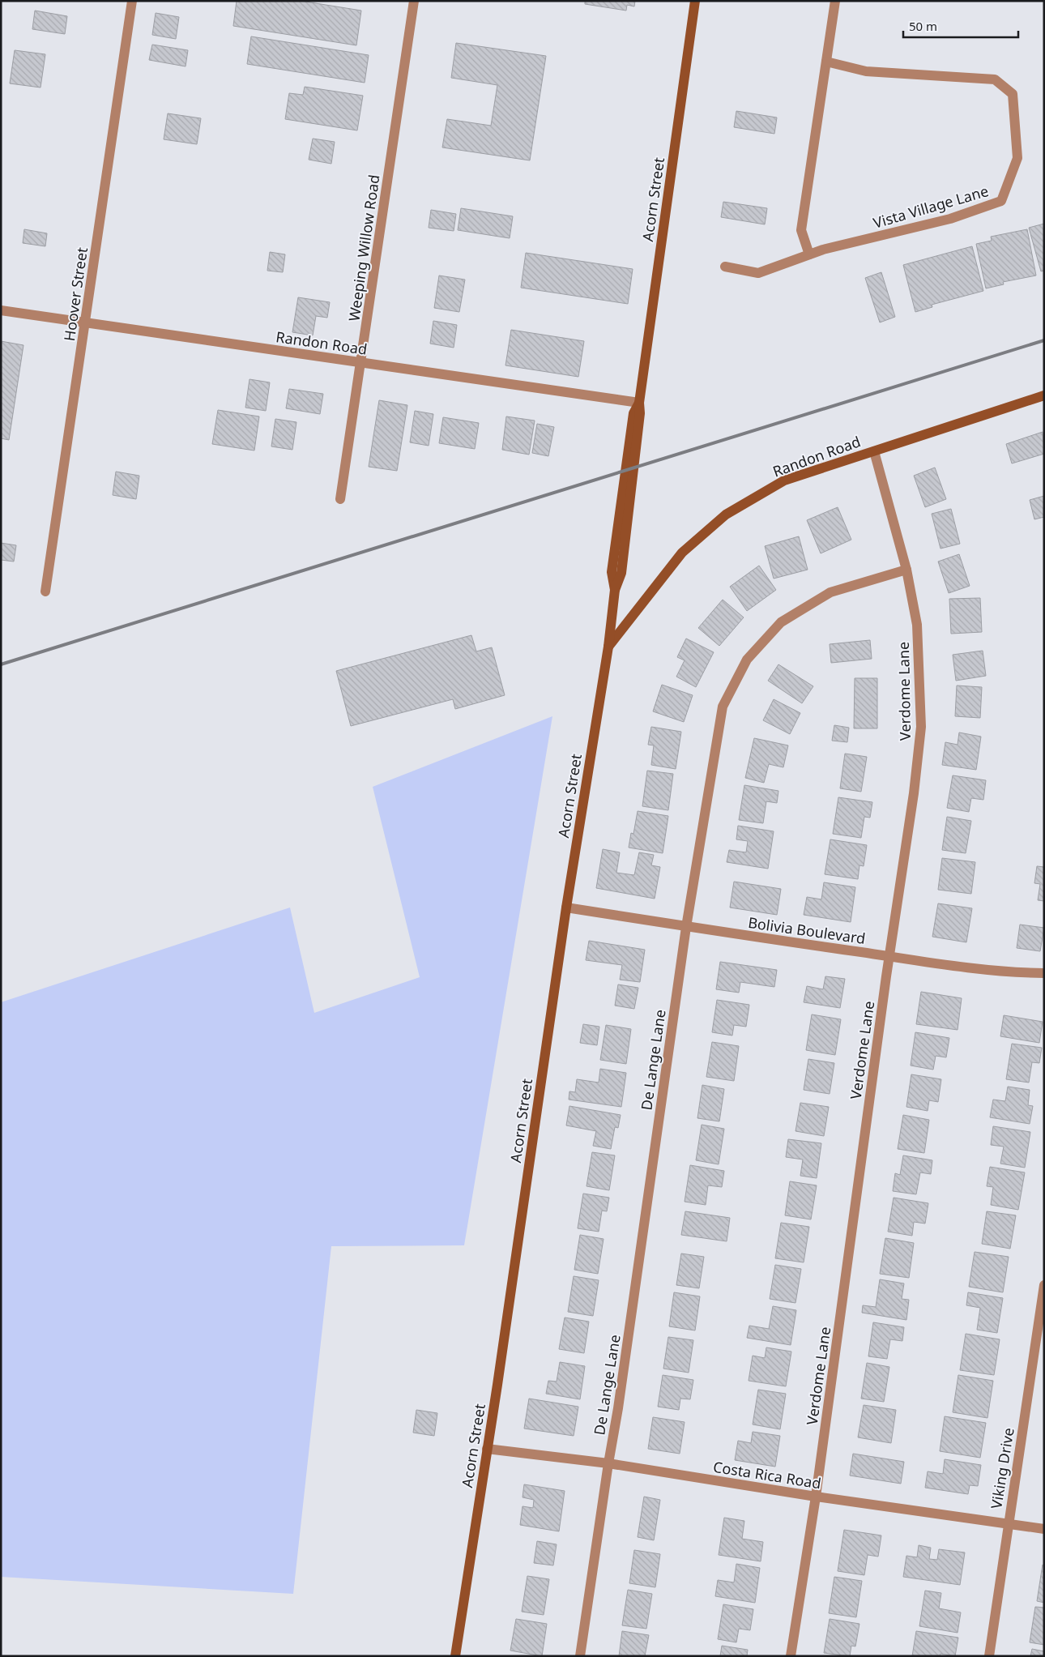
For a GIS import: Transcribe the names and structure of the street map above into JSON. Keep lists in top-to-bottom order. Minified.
{"streets":{"street":["Acorn Street","Vista Village Lane","Weeping Willow Road","Hoover Street","Randon Road","Verdome Lane","Bolivia Boulevard","De Lange Lane","Viking Drive","Costa Rica Road"]},"crossings":[["Acorn Street","Randon Road"],["Acorn Street","Bolivia Boulevard"],["Acorn Street","Costa Rica Road"],["Weeping Willow Road","Randon Road"],["Hoover Street","Randon Road"],["Randon Road","Verdome Lane"],["Verdome Lane","Bolivia Boulevard"],["Verdome Lane","De Lange Lane"],["Verdome Lane","Costa Rica Road"],["Bolivia Boulevard","De Lange Lane"],["De Lange Lane","Costa Rica Road"],["Viking Drive","Costa Rica Road"]],"scale_bar":"50 m"}
